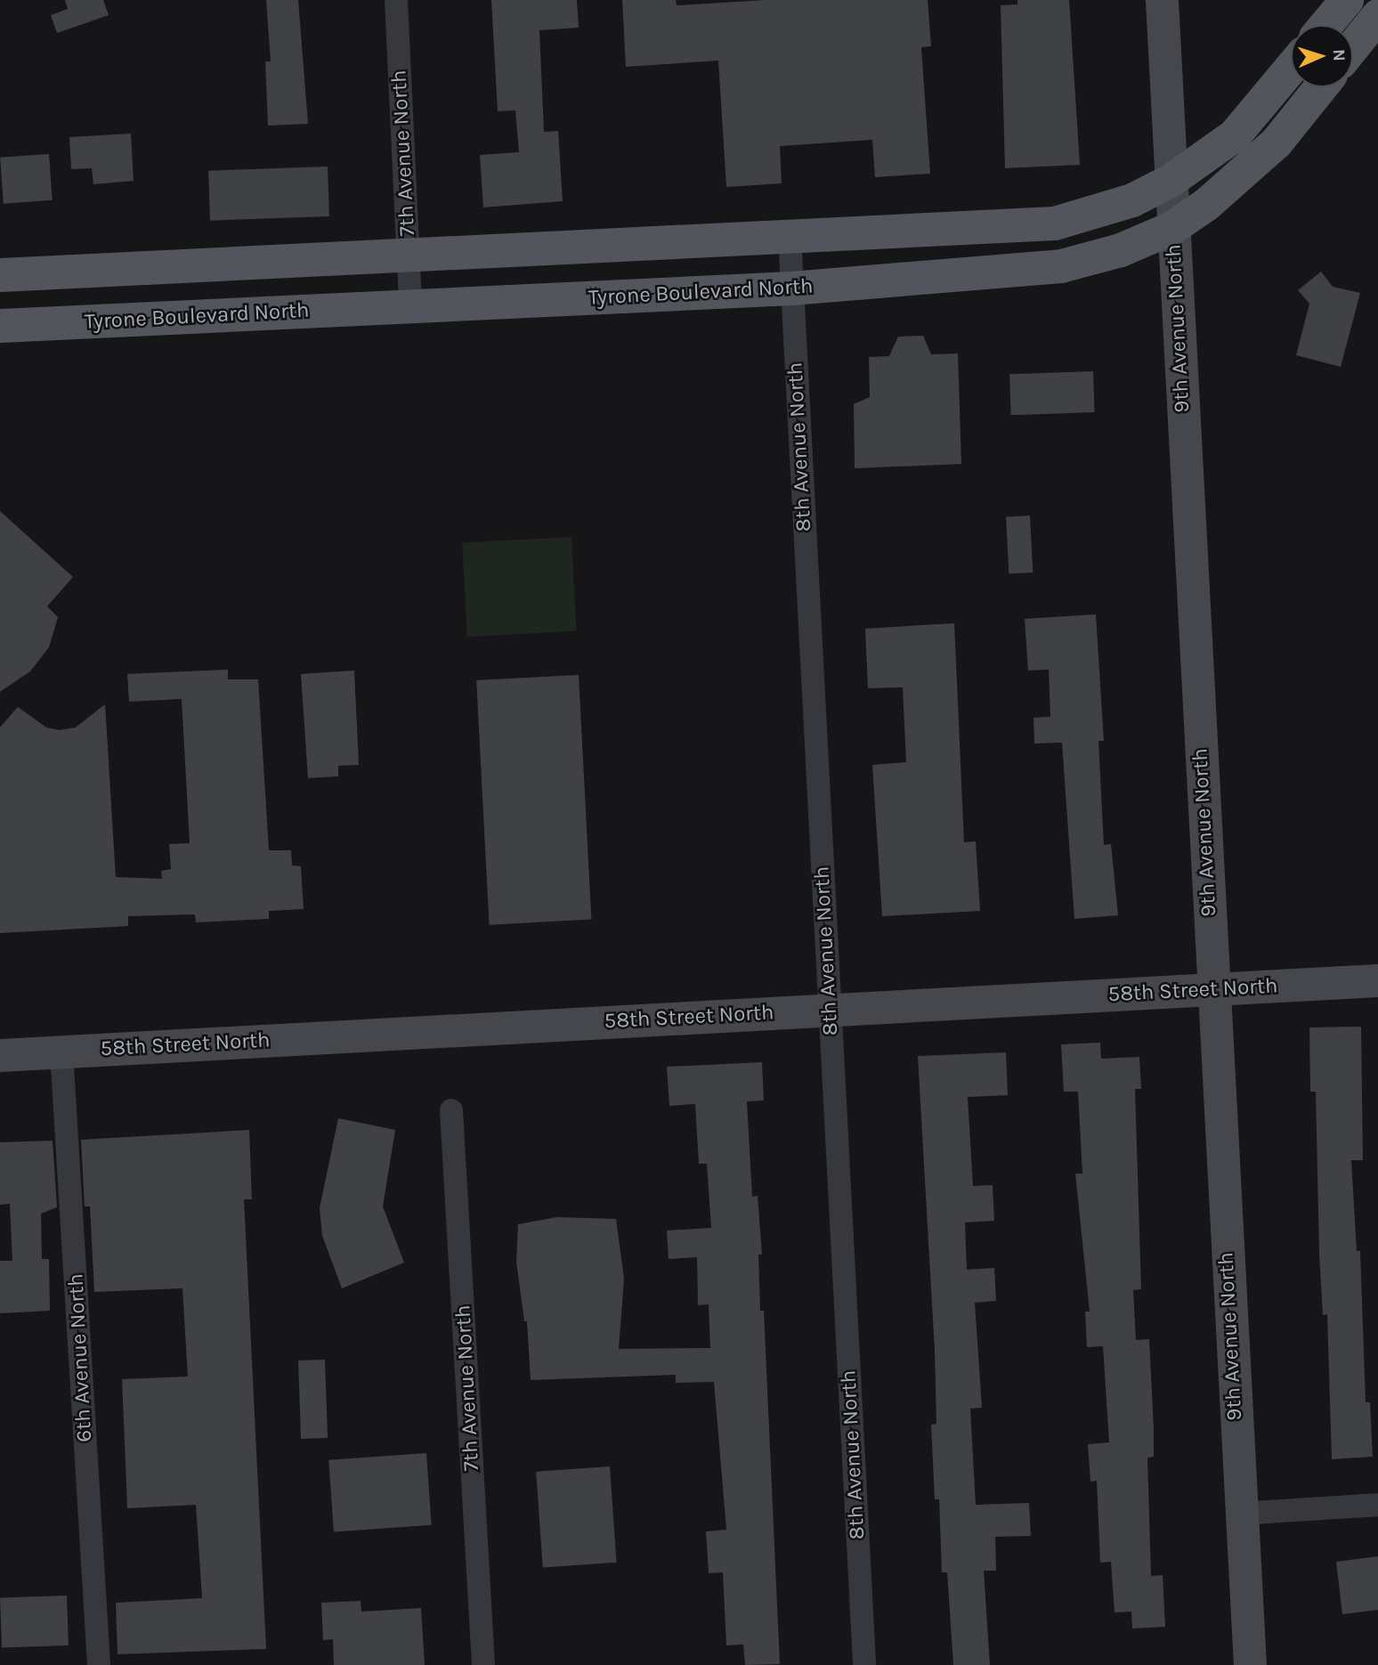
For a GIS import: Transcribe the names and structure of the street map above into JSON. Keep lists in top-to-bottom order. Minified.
{"streets":{"main road":["Tyrone Boulevard North"],"street":["7th Avenue North","9th Avenue North","8th Avenue North","58th Street North","6th Avenue North"]},"crossings":[["7th Avenue North","Tyrone Boulevard North"],["Tyrone Boulevard North","9th Avenue North"],["Tyrone Boulevard North","8th Avenue North"],["9th Avenue North","58th Street North"],["8th Avenue North","58th Street North"],["58th Street North","6th Avenue North"]],"north":"right"}
